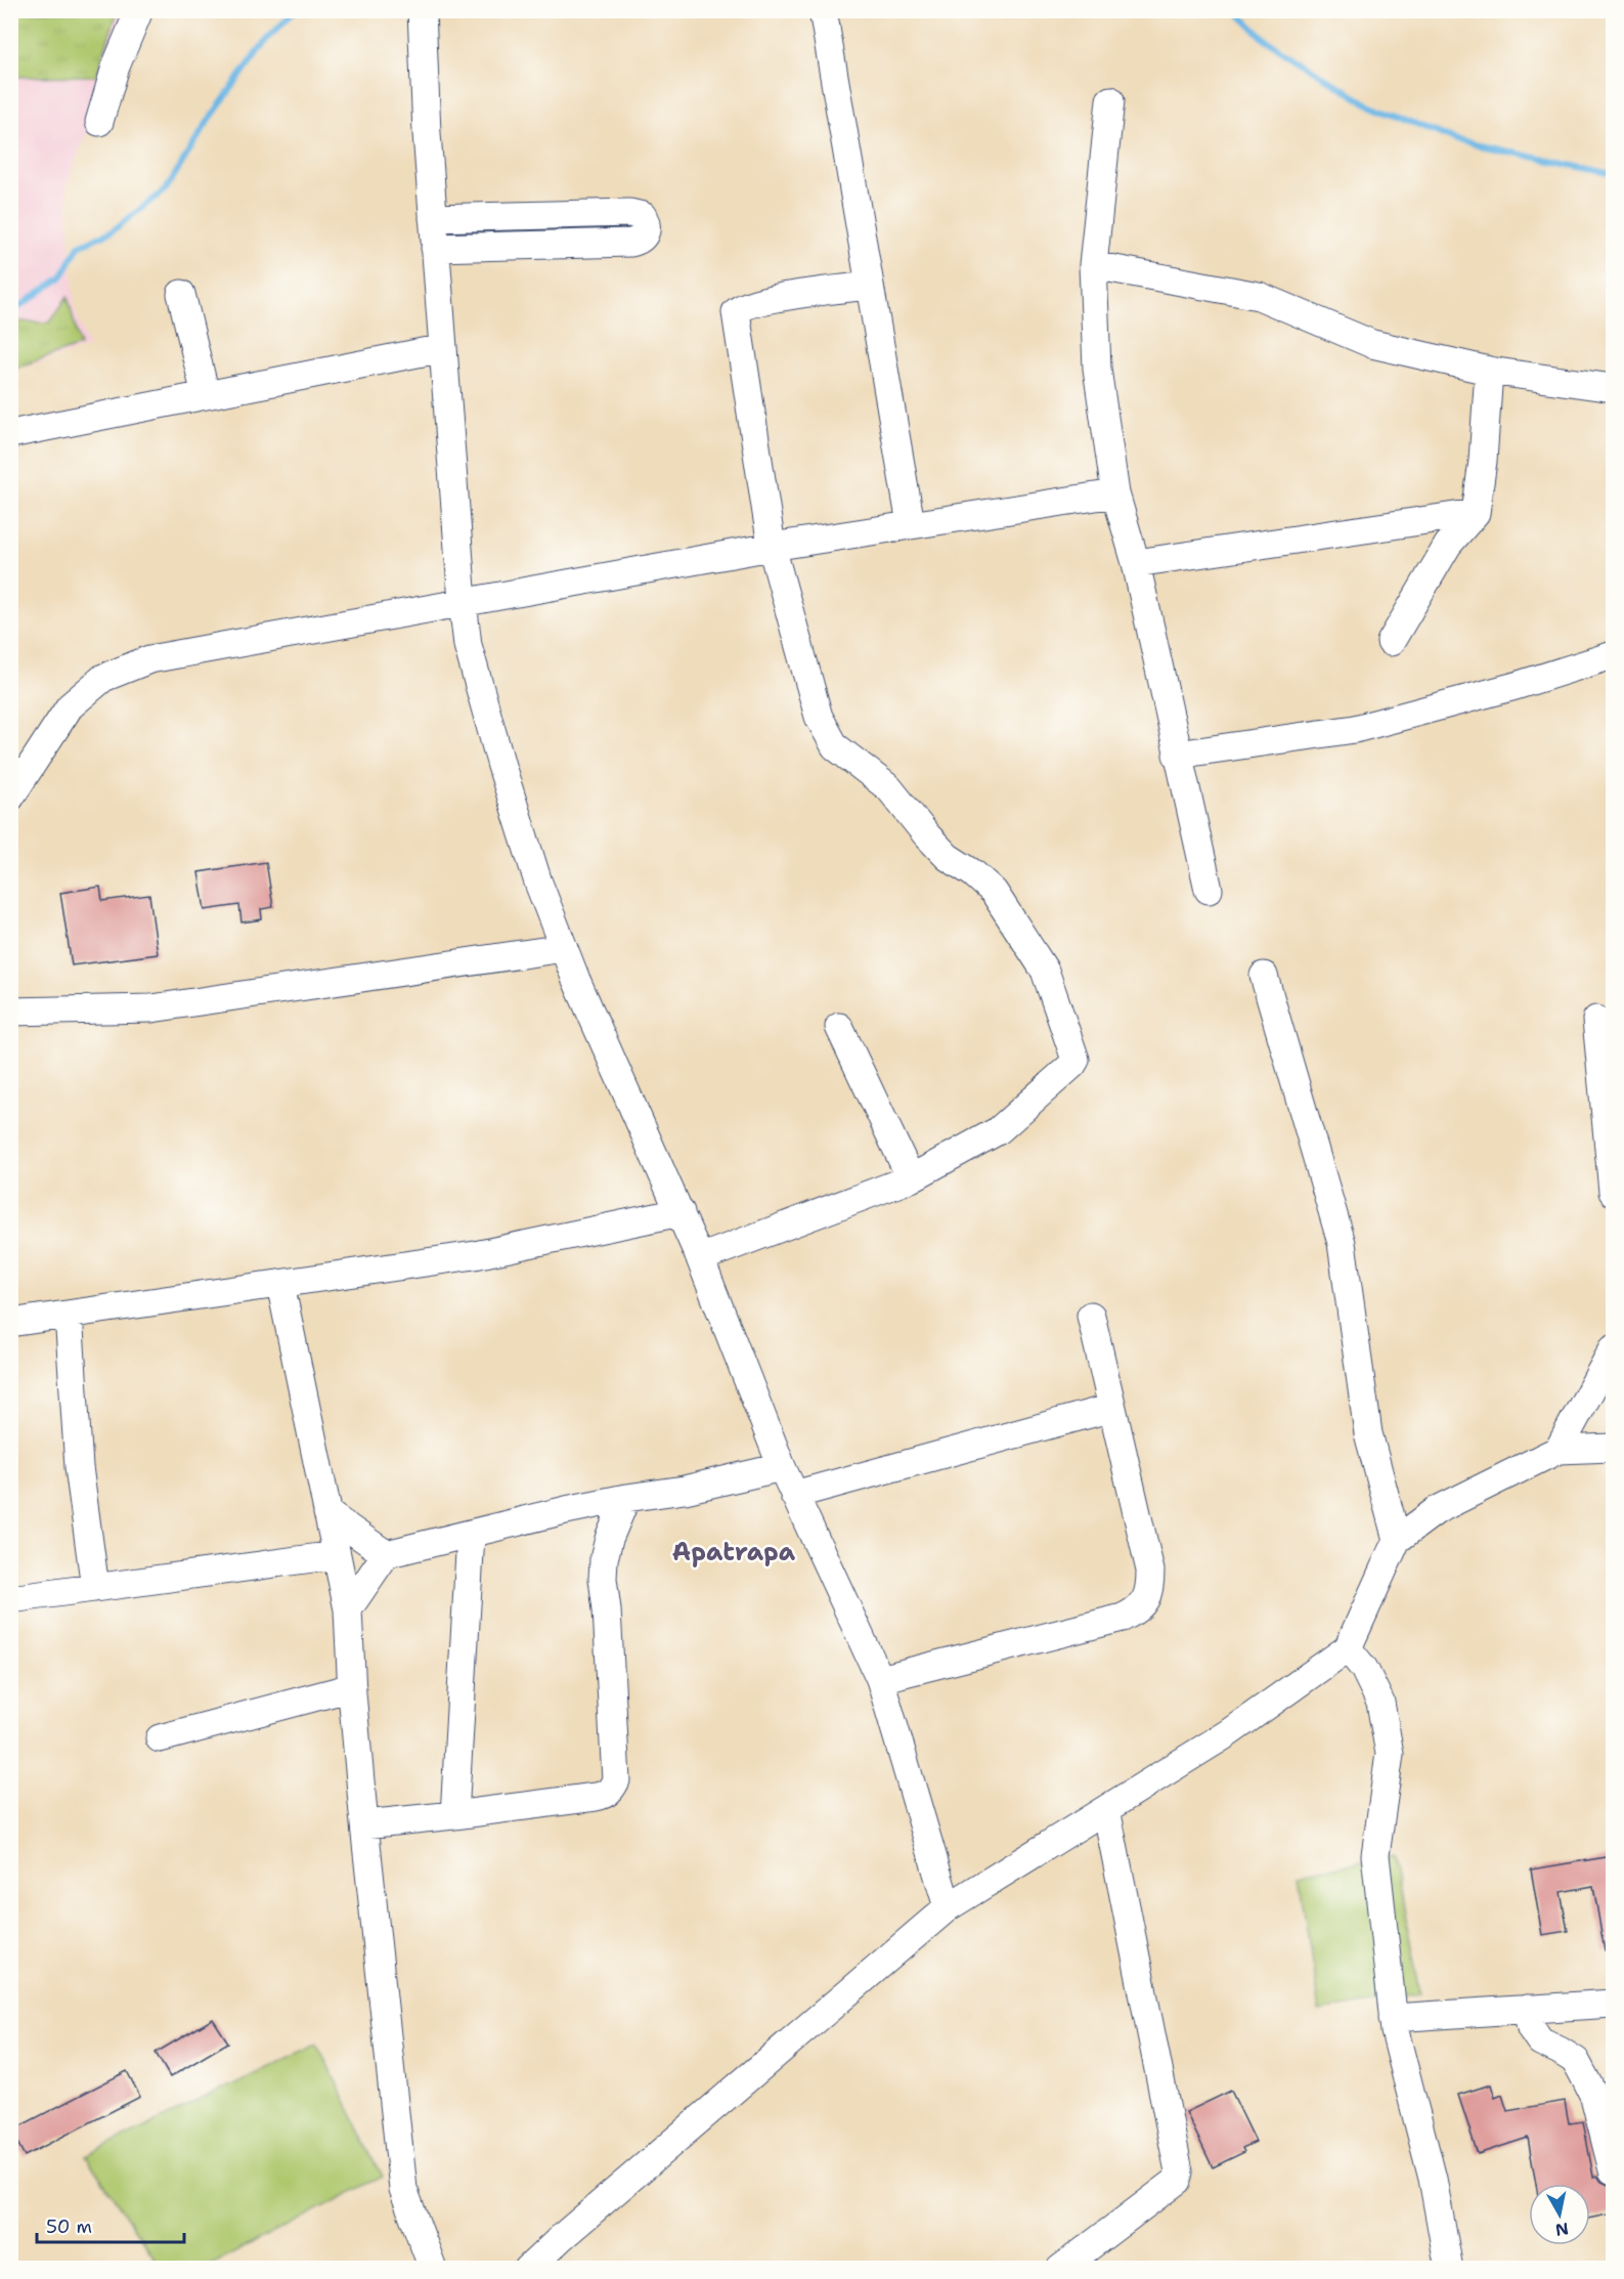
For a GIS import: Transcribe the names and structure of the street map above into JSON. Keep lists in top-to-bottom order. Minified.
{"districts":["Apatrapa"],"scale_bar":"50 m","north":"bottom"}
